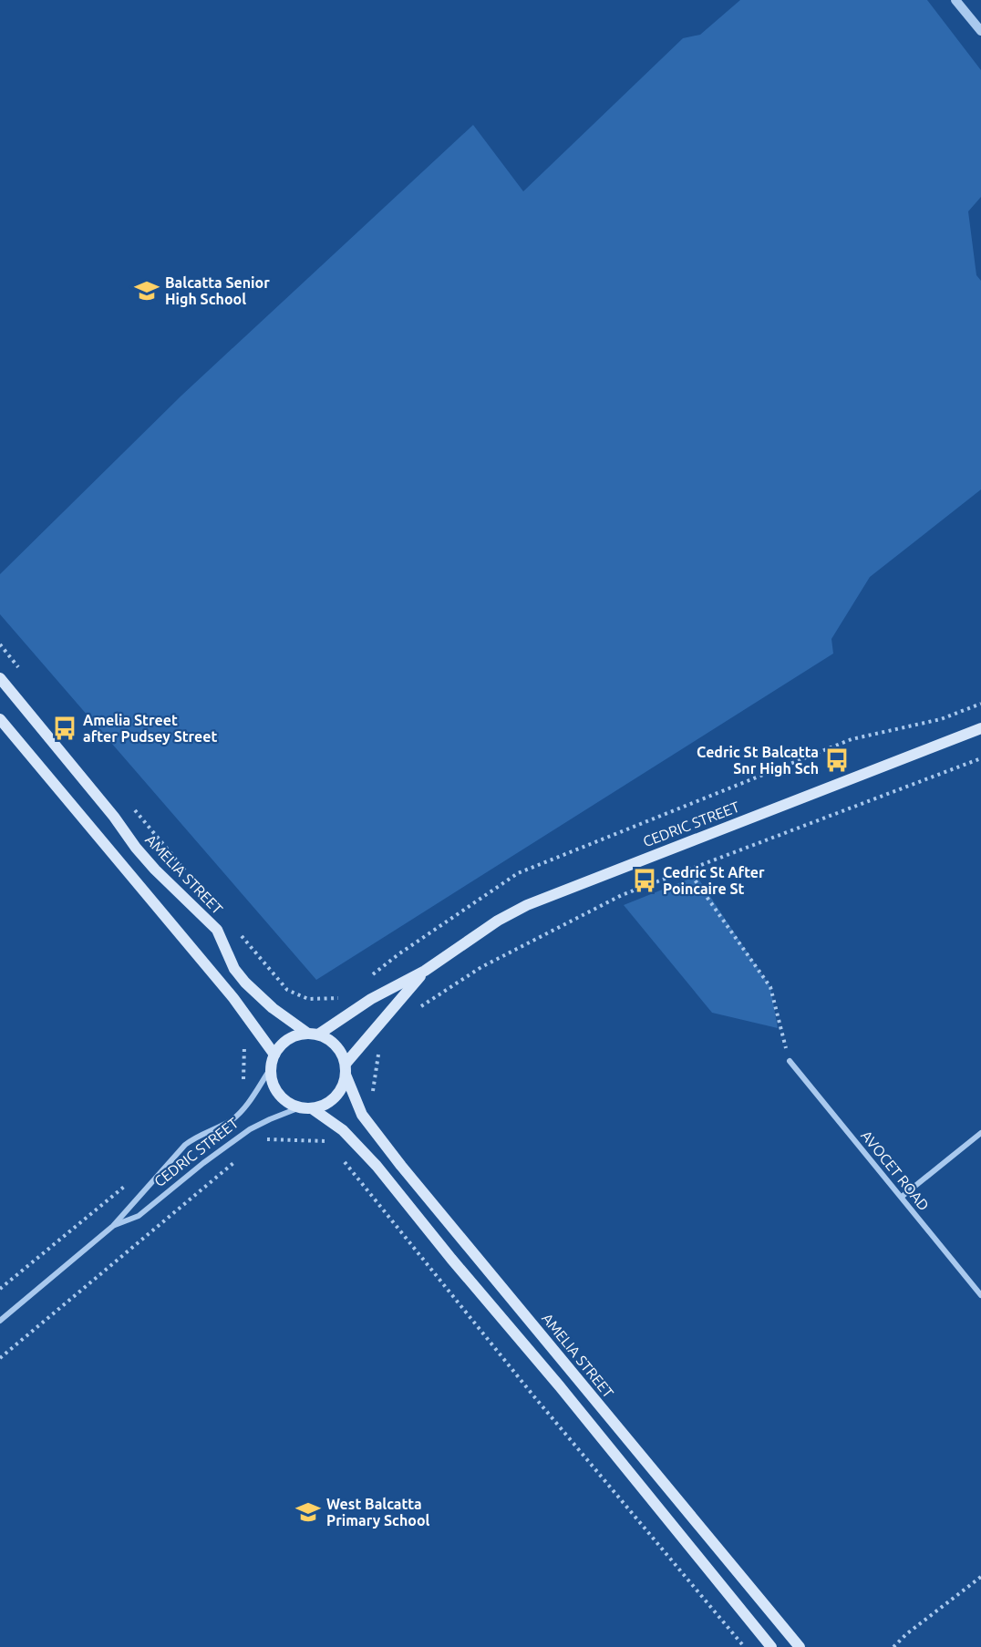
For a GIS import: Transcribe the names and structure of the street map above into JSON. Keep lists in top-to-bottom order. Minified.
{"streets":{"main road":["CEDRIC STREET","AMELIA STREET"],"street":["AVOCET ROAD"]},"crossings":[["CEDRIC STREET","AMELIA STREET"]],"places":{"school or university":["Balcatta Senior High School","West Balcatta Primary School"],"bus stop":["Amelia Street after Pudsey Street","Cedric St Balcatta Snr High Sch","Cedric St After Poincaire St"]}}
